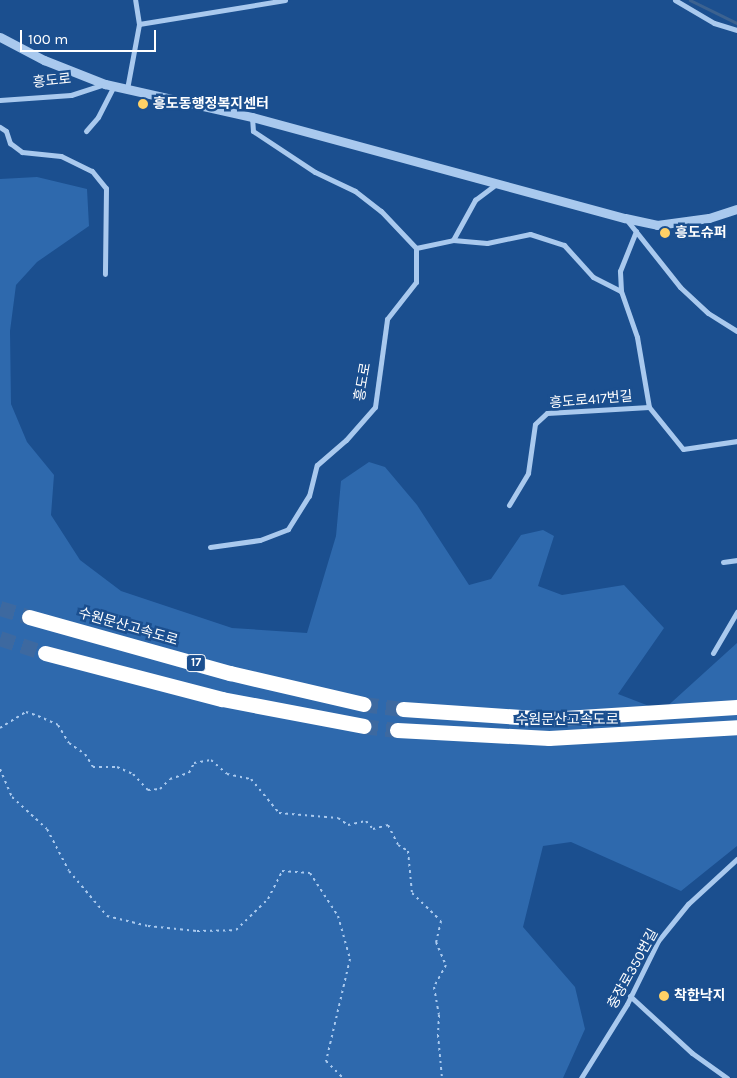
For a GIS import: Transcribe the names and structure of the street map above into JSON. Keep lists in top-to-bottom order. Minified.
{"streets":{"highway":["수원문산고속도로","17"],"street":["흥도로","흥도로417번길","충장로350번길"]},"places":["흥도동행정복지센터","흥도슈퍼","착한낙지"],"scale_bar":"100 m"}
